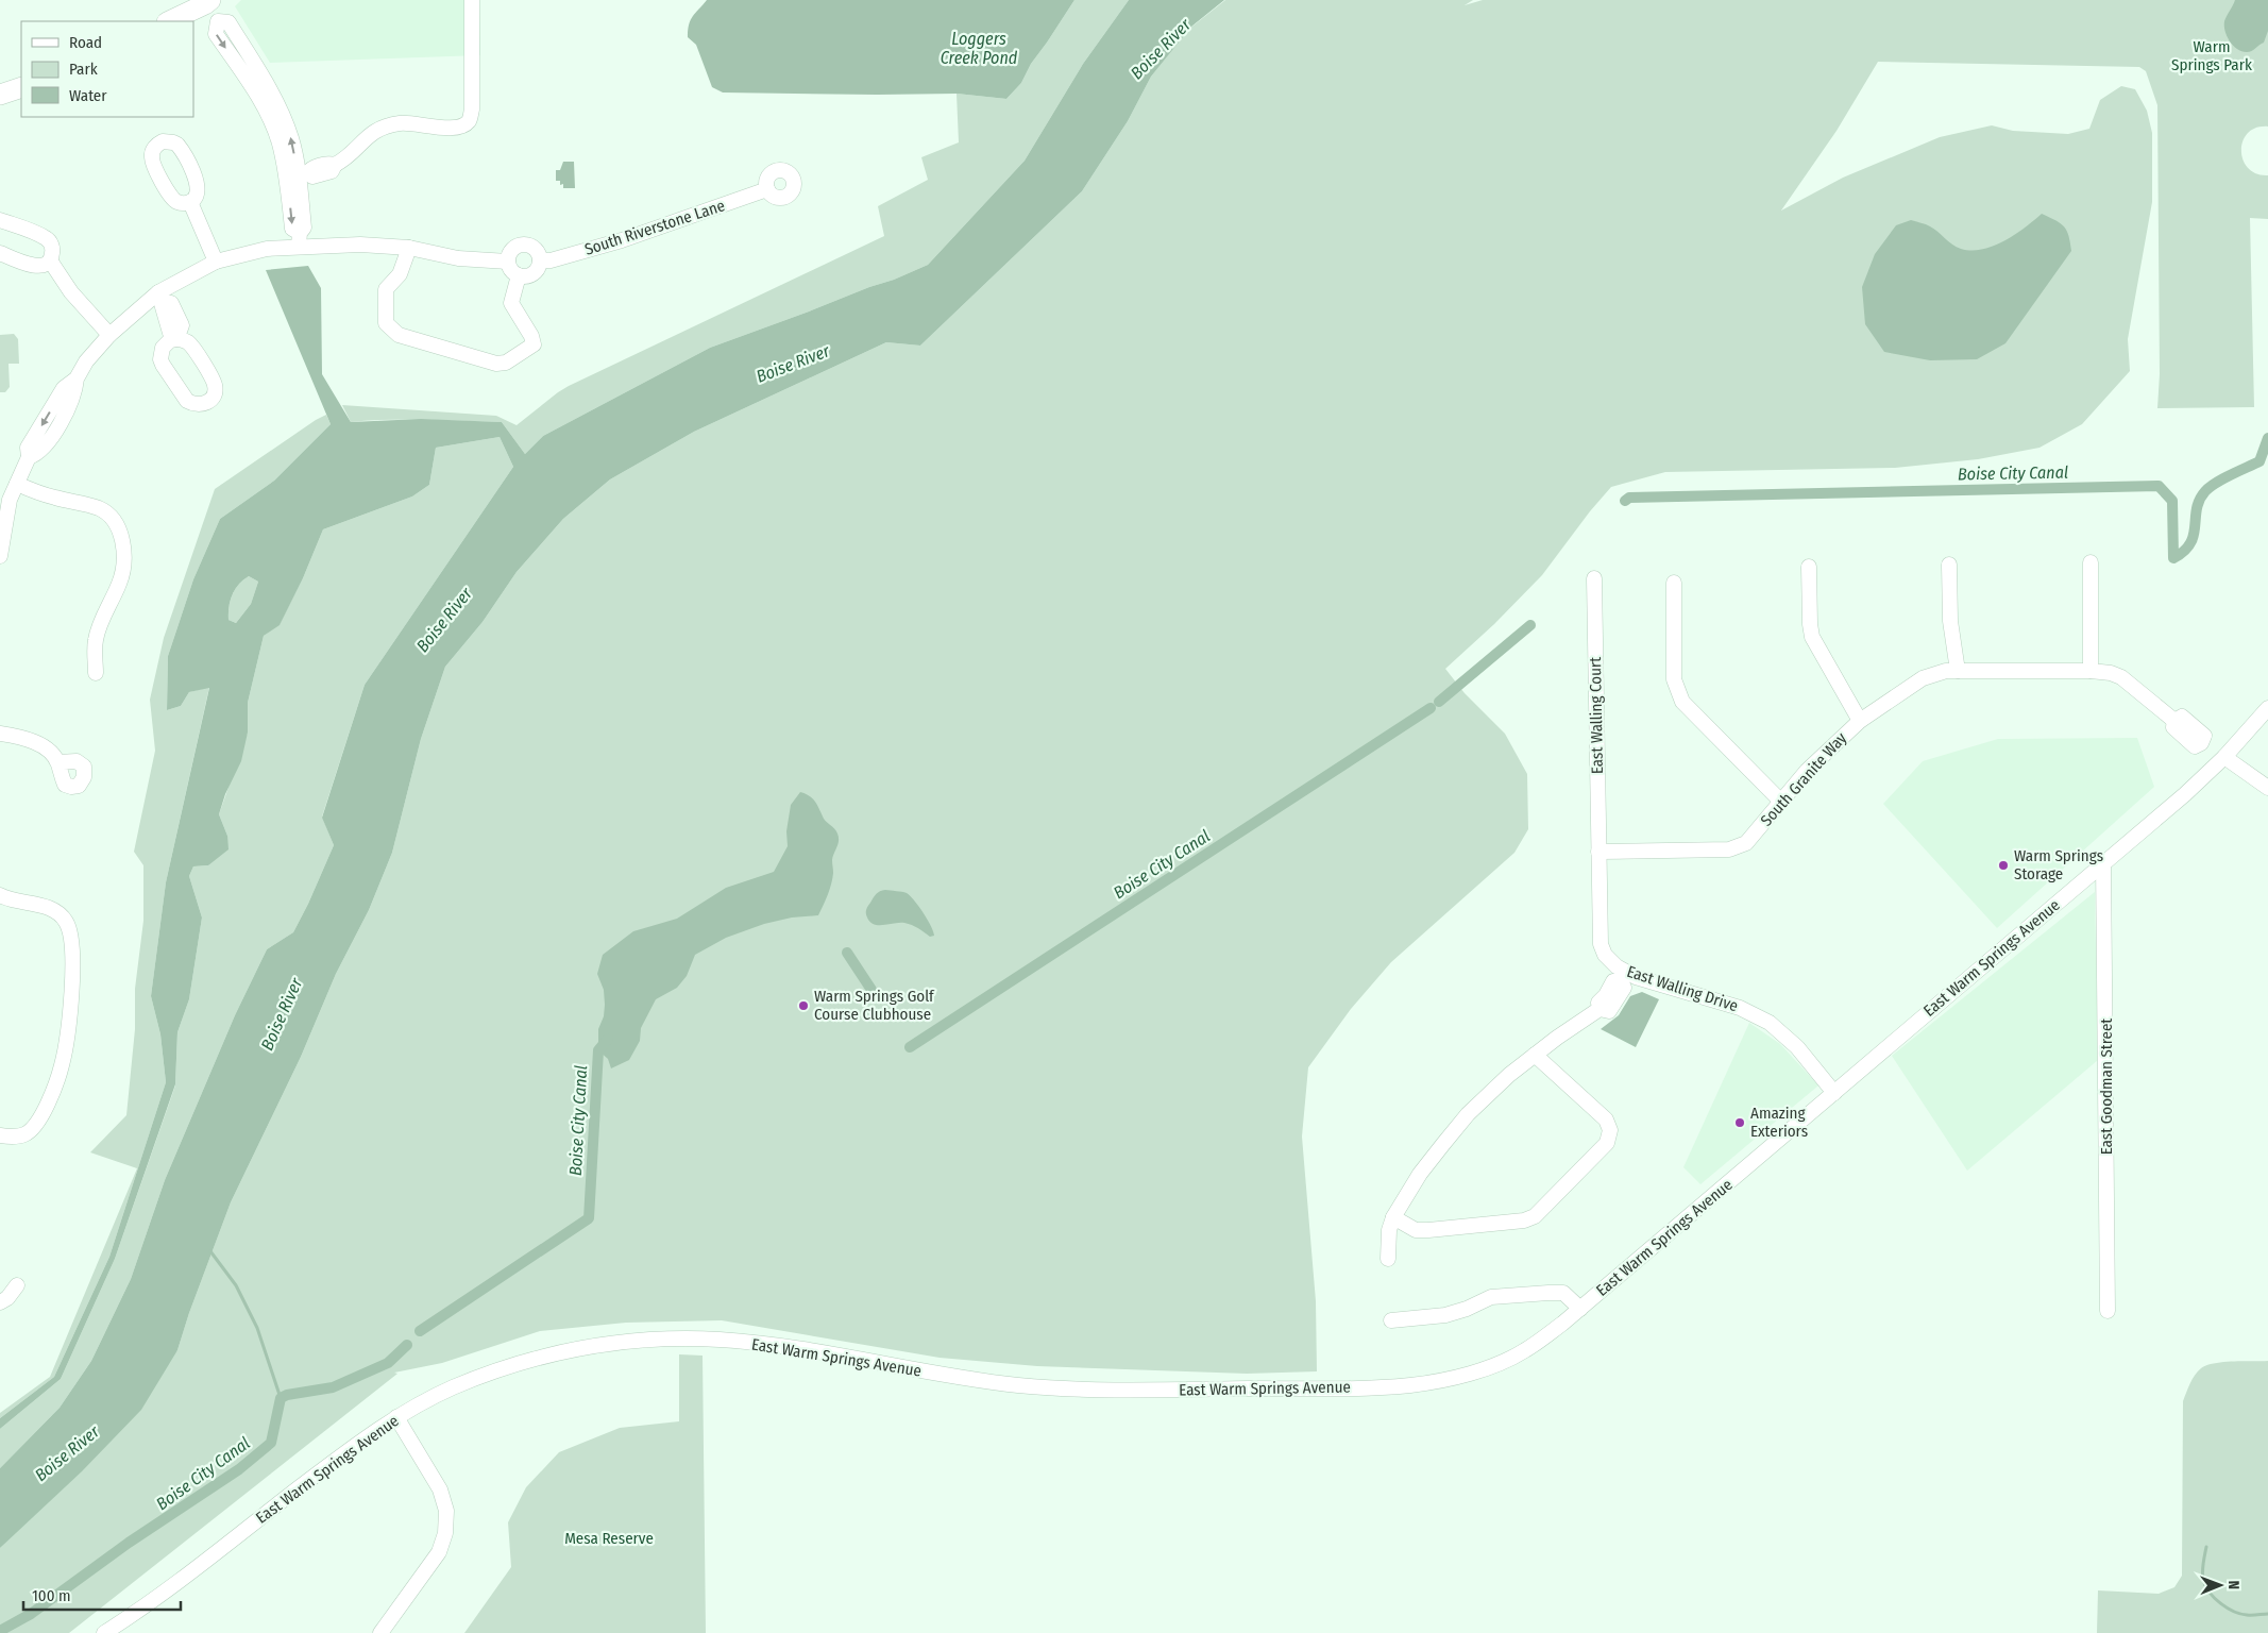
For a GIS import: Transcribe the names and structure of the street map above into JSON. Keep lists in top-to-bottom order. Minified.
{"streets":{"street":["South Riverstone Lane","East Walling Court","South Granite Way","East Warm Springs Avenue","East Walling Drive","East Goodman Street"]},"crossings":[["East Walling Court","South Granite Way"],["East Walling Court","East Walling Drive"],["South Granite Way","East Warm Springs Avenue"],["South Granite Way","East Walling Drive"],["East Warm Springs Avenue","East Walling Drive"],["East Warm Springs Avenue","East Goodman Street"]],"water":["Loggers Creek Pond","Boise River","Boise City Canal"],"parks":["Warm Springs Park","Mesa Reserve"],"places":["Warm Springs Storage","Warm Springs Golf Course Clubhouse","Amazing Exteriors"],"legend":["Road","Park","Water"],"scale_bar":"100 m","north":"right"}
